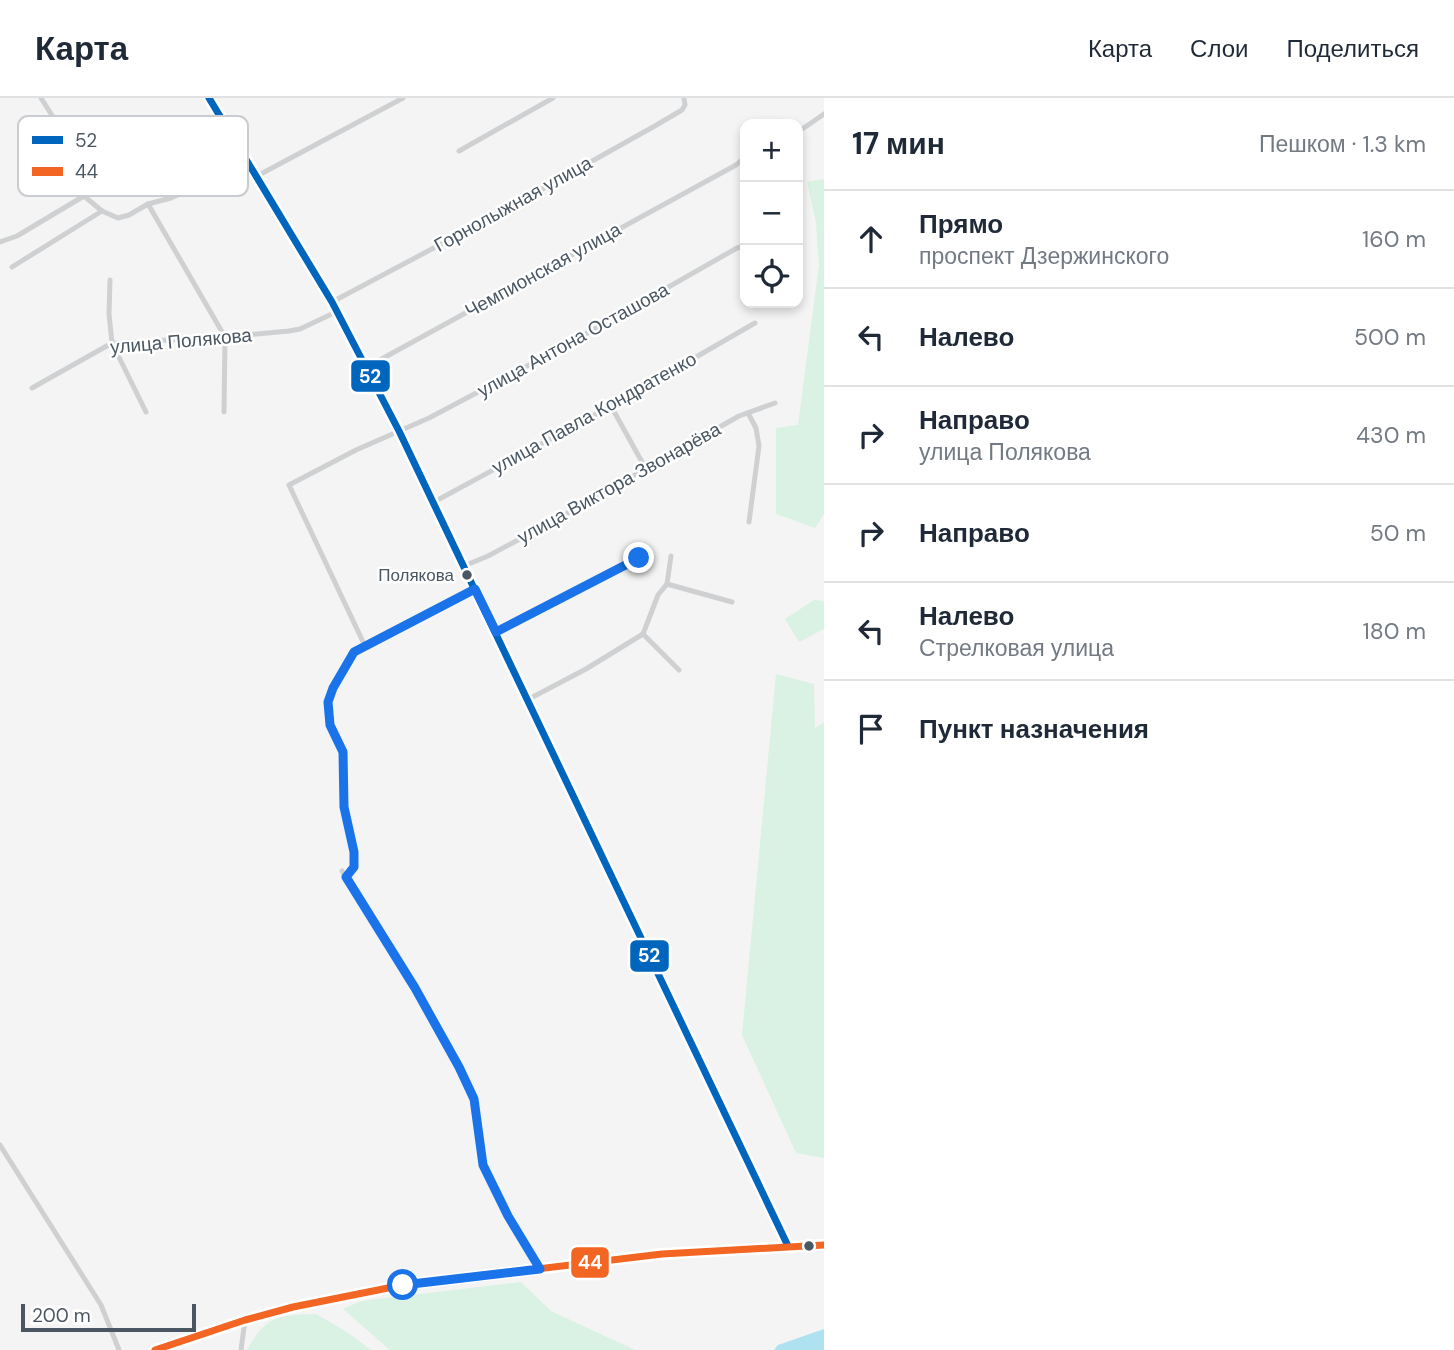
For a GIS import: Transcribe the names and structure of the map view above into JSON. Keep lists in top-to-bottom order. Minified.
{"streets":{"street":["Горнолыжная улица","Чемпионская улица","улица Антона Осташова","улица Полякова","улица Павла Кондратенко","улица Виктора Звонарёва"]},"places":["Полякова"],"lines":["transit line 52","transit line 44"],"legend":["52","44"],"scale_bar":"200 m","page":{"header":"Карта","nav":["Карта","Слои","Поделиться"],"heading":["17 мин","Пешком · 1.3 km"],"map_buttons":["+","−"],"list":[["Прямо","проспект Дзержинского","160 m"],["Налево","500 m"],["Направо","улица Полякова","430 m"],["Направо","50 m"],["Налево","Стрелковая улица","180 m"],"Пункт назначения"],"scale":"200 m"}}
